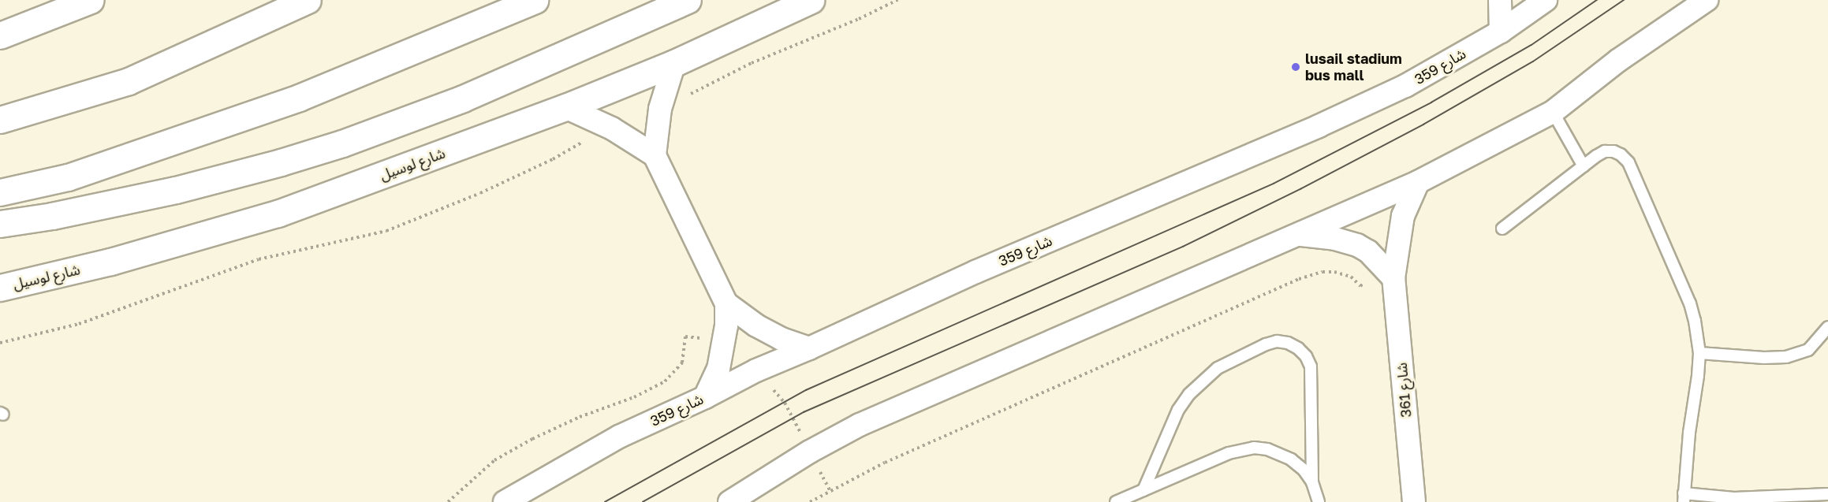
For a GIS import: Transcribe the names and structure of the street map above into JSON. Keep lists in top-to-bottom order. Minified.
{"streets":{"main road":["شارع لوسيل"],"street":["شارع 359","شارع 361"]},"places":["lusail stadium bus mall"]}
